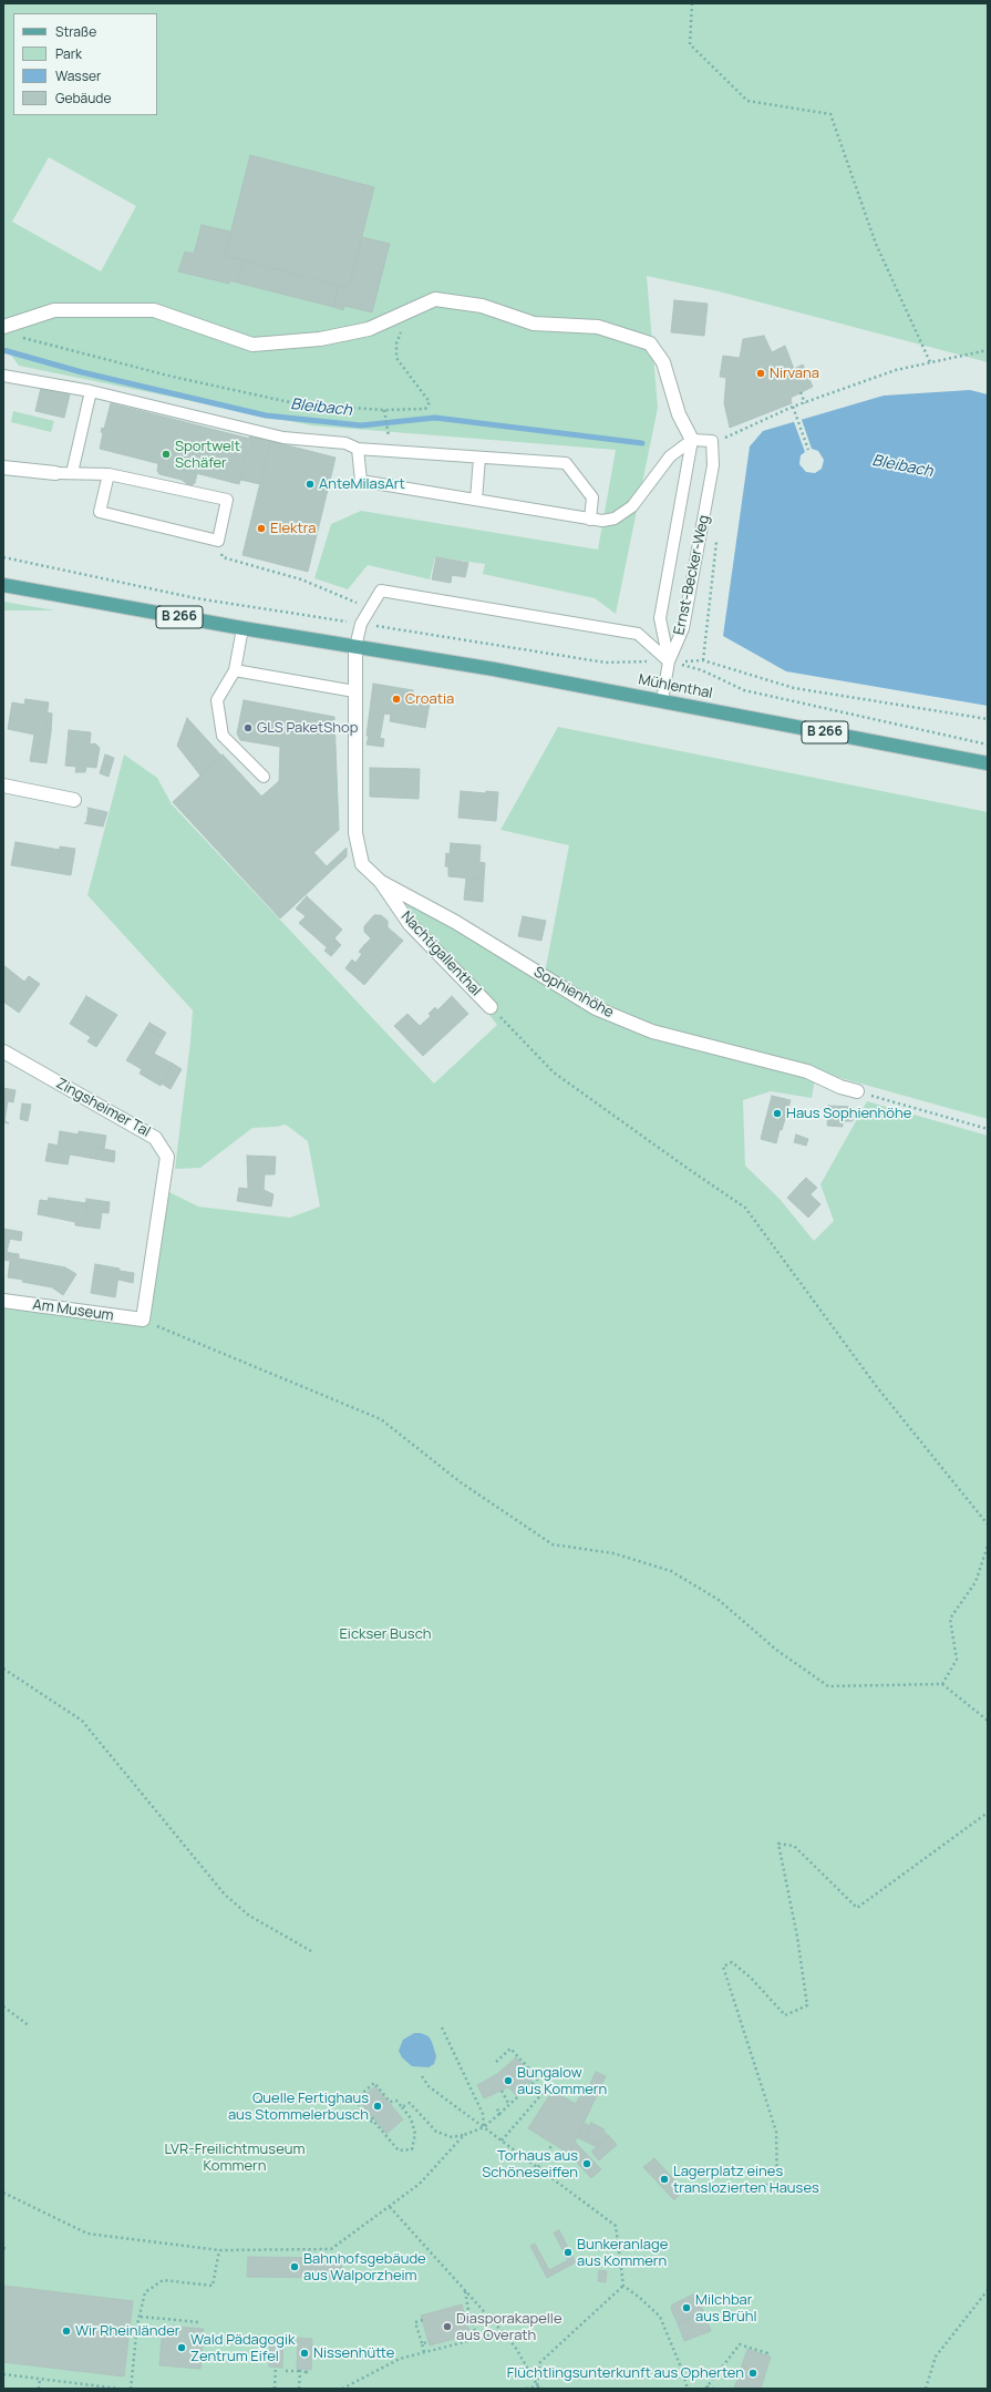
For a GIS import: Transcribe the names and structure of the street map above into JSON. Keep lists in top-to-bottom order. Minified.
{"streets":{"main road":["B 266","Mühlenthal"],"street":["Nachtigallenthal","Sophienhöhe","Zingsheimer Tal","Am Museum"],"lane":["Ernst-Becker-Weg"]},"crossings":[["B 266","Mühlenthal"],["B 266","Nachtigallenthal"],["Mühlenthal","Nachtigallenthal"],["Nachtigallenthal","Sophienhöhe"],["Zingsheimer Tal","Am Museum"]],"water":["Bleibach"],"parks":["Eickser Busch","LVR-Freilichtmuseum Kommern"],"places":["Nirvana","Sportwelt Schäfer","AnteMilasArt","Elektra","Croatia","GLS PaketShop","Haus Sophienhöhe","Bungalow aus Kommern","Quelle Fertighaus aus Stommelerbusch","Torhaus aus Schöneseiffen","Lagerplatz eines translozierten Hauses","Bunkeranlage aus Kommern","Bahnhofsgebäude aus Walporzheim","Milchbar aus Brühl","Diasporakapelle aus Overath","Wir Rheinländer","Wald Pädagogik Zentrum Eifel","Nissenhütte","Flüchtlingsunterkunft aus Opherten"],"legend":["Straße","Park","Wasser","Gebäude"]}
